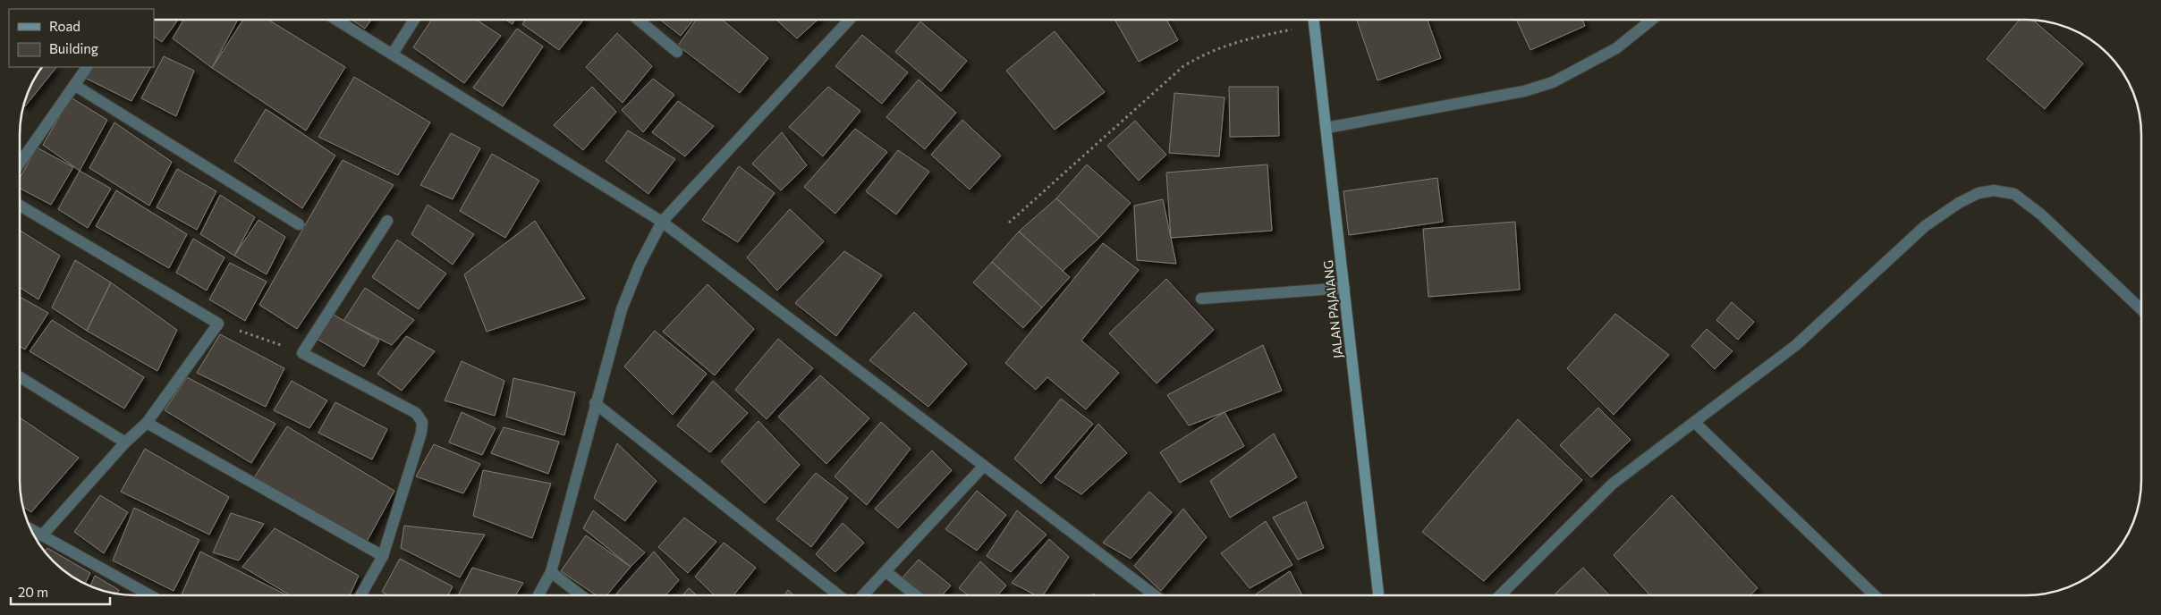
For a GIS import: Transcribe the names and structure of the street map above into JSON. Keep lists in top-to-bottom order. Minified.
{"streets":{"main road":["JALAN PAJAIANG"]},"legend":["Road","Building"],"scale_bar":"20 m"}
